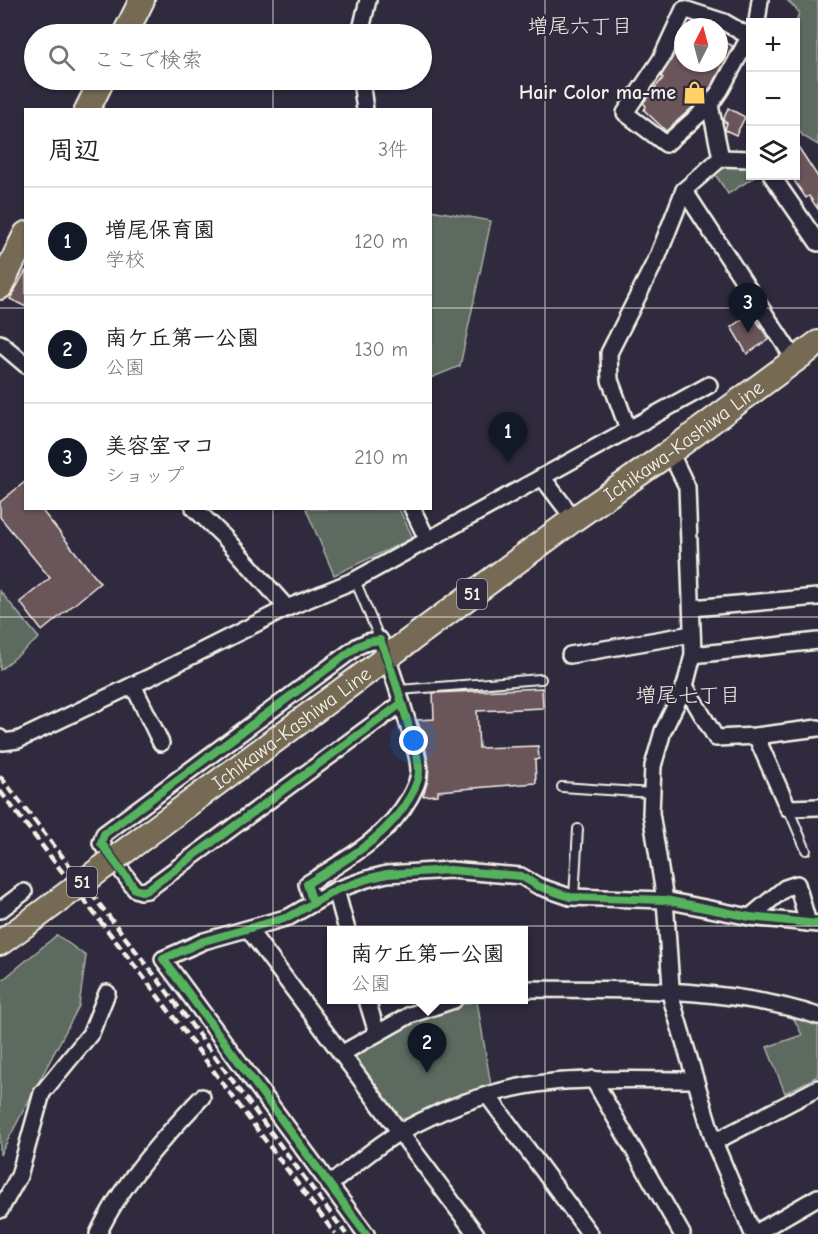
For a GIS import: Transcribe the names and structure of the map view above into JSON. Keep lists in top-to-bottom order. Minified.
{"streets":{"main road":["Ichikawa-Kashiwa Line","51"]},"districts":["増尾六丁目","増尾七丁目"],"places":{"shop":["Hair Color ma-me"]},"north":"top","page":{"map_buttons":["+","−"],"search":"ここで検索","heading":["周辺","3件"],"list":[{"mark":"1","name":"増尾保育園","note":"学校","value":"120 m"},{"mark":"2","name":"南ケ丘第一公園","note":"公園","value":"130 m"},{"mark":"3","name":"美容室マコ","note":"ショップ","value":"210 m"}],"pins":["3","1","2"],"popup":["南ケ丘第一公園","公園"]}}
